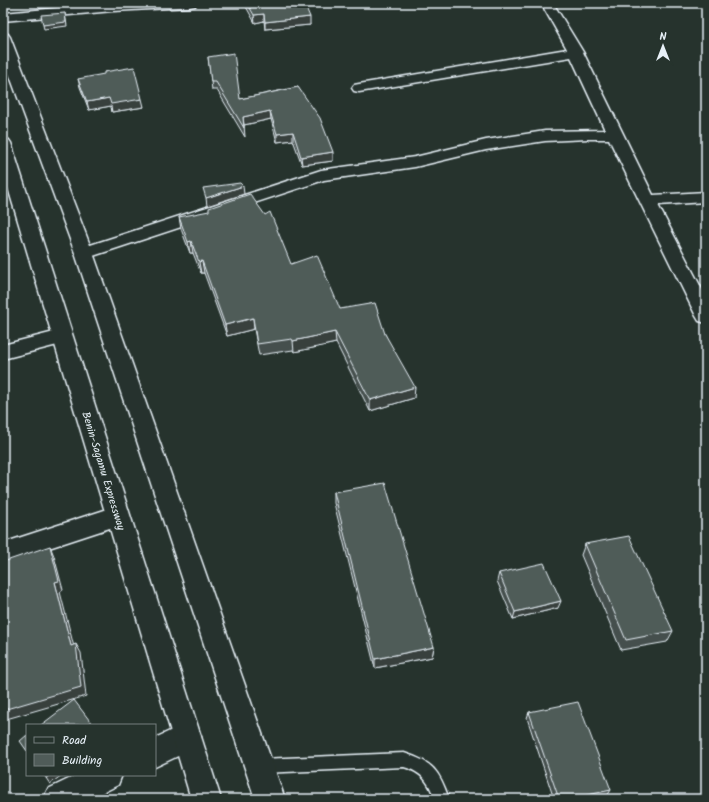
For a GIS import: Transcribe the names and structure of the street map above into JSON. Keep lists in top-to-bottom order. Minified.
{"streets":{"highway":["Benin-Sagamu Expressway"]},"legend":["Road","Building"],"north":"top"}
